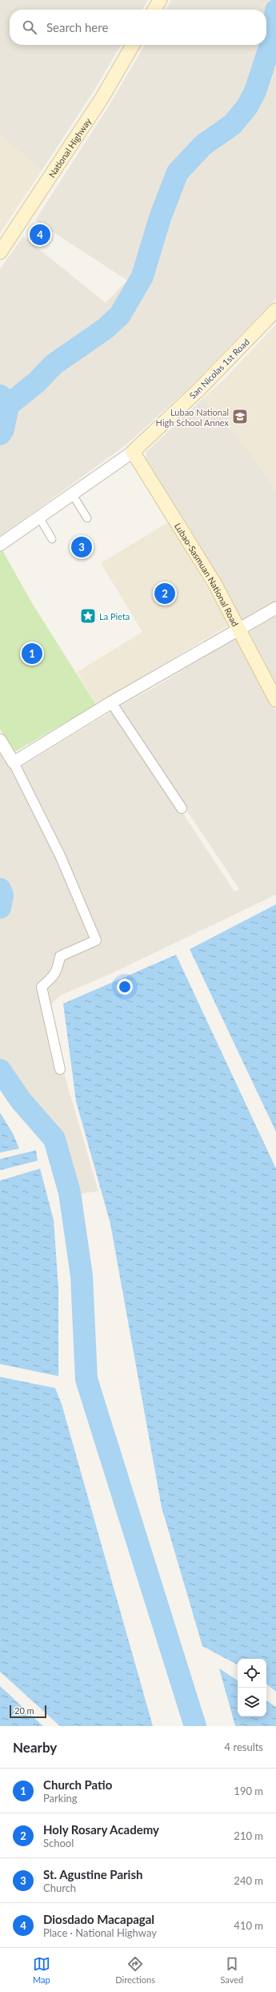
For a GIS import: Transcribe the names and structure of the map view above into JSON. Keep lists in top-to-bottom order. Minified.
{"streets":{"main road":["National Highway","San Nicolas 1st Road","Lubao-Sasmuan National Road"]},"crossings":[["San Nicolas 1st Road","Lubao-Sasmuan National Road"]],"places":{"school or university":["Lubao National High School Annex"],"place":["La Pieta"]},"scale_bar":"20 m","page":{"search":"Search here","pins":["4","3","2","1"],"scale":"20 m","heading":["Nearby","4 results"],"list":[{"mark":"1","name":"Church Patio","note":"Parking","value":"190 m"},{"mark":"2","name":"Holy Rosary Academy","note":"School","value":"210 m"},{"mark":"3","name":"St. Agustine Parish","note":"Church","value":"240 m"},{"mark":"4","name":"Diosdado Macapagal","note":"Place · National Highway","value":"410 m"}],"nav":["Map","Directions","Saved"]}}
